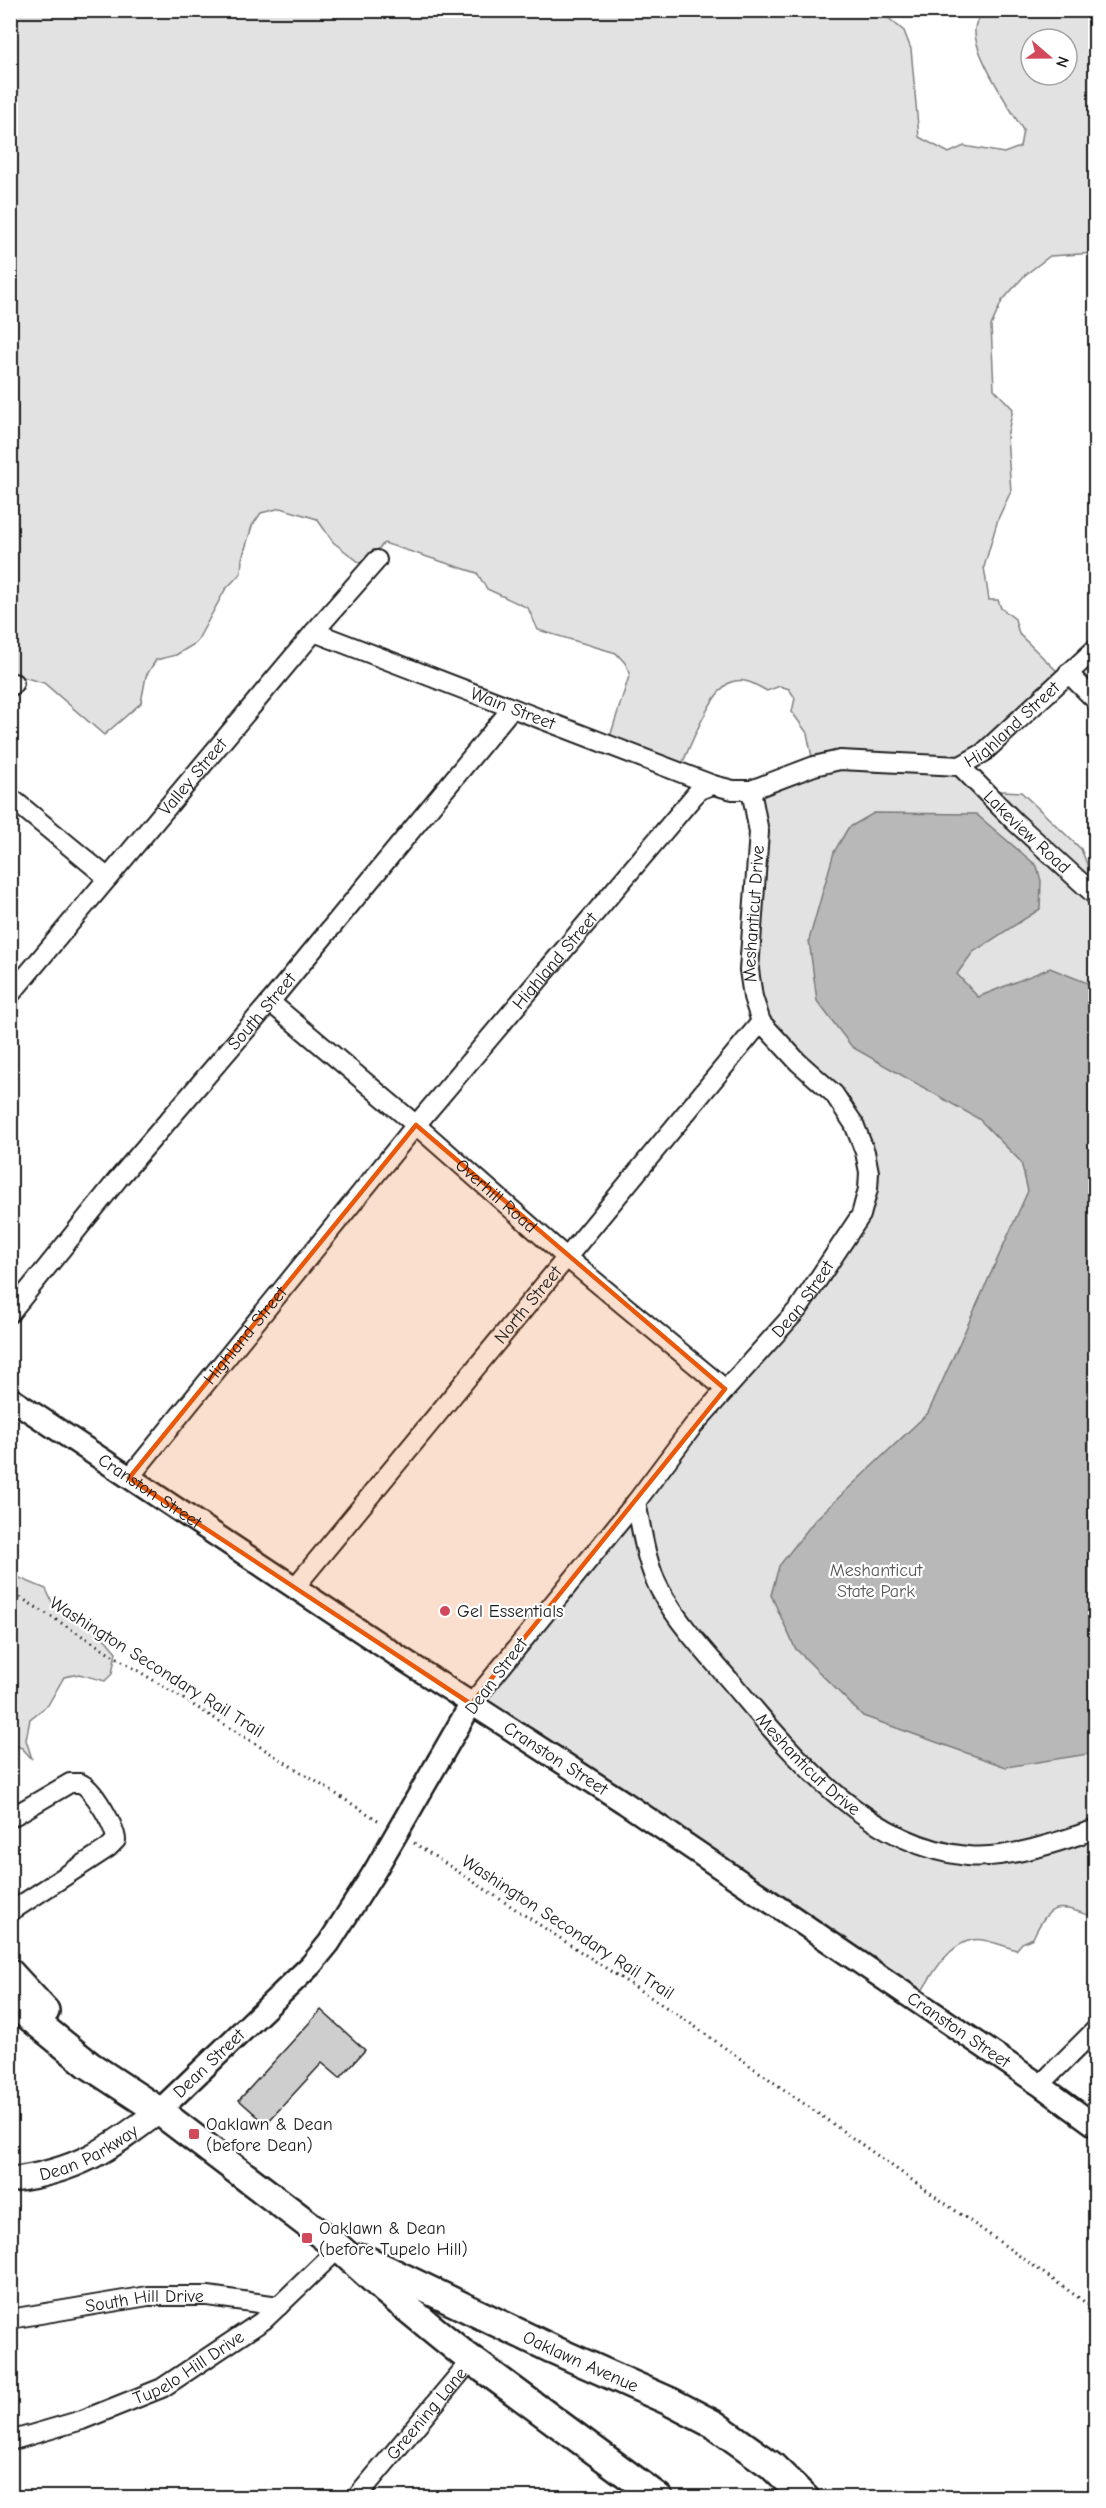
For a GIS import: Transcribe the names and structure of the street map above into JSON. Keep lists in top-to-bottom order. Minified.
{"streets":{"main road":["Dean Parkway","Oaklawn Avenue"],"street":["Wain Street","Highland Street","Valley Street","Lakeview Road","Meshanticut Drive","South Street","Overhill Road","Dean Street","North Street","Cranston Street","South Hill Drive","Tupelo Hill Drive","Greening Lane"],"path":["Washington Secondary Rail Trail"]},"crossings":[["Wain Street","Highland Street"],["Wain Street","Valley Street"],["Wain Street","South Street"],["Highland Street","Lakeview Road"],["Highland Street","Meshanticut Drive"],["Highland Street","Overhill Road"],["Highland Street","Cranston Street"],["Meshanticut Drive","Dean Street"],["Meshanticut Drive","North Street"],["South Street","Overhill Road"],["Overhill Road","Dean Street"],["Overhill Road","North Street"],["Dean Street","Cranston Street"],["Dean Street","Dean Parkway"],["Dean Street","Oaklawn Avenue"],["North Street","Cranston Street"],["Dean Parkway","Oaklawn Avenue"],["South Hill Drive","Tupelo Hill Drive"],["Oaklawn Avenue","Tupelo Hill Drive"],["Oaklawn Avenue","Greening Lane"]],"parks":["Meshanticut State Park"],"places":{"other":["Gel Essentials"],"transit":["Oaklawn & Dean (before Dean)","Oaklawn & Dean (before Tupelo Hill)"]},"north":"right"}
